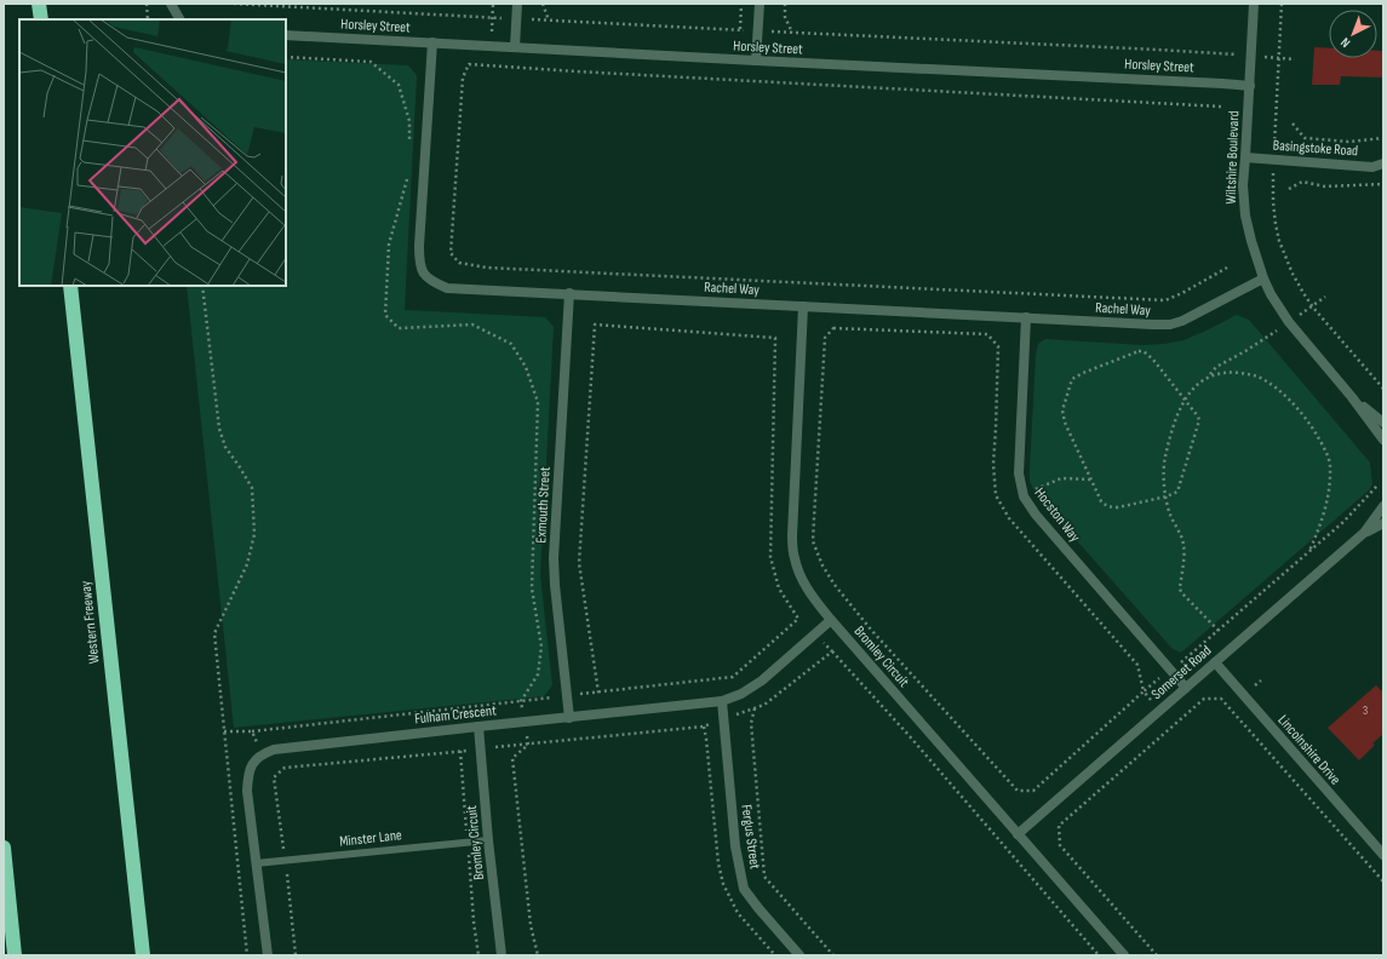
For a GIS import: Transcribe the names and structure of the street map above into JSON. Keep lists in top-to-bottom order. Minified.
{"streets":{"highway":["Western Freeway"],"street":["Horsley Street","Basingstoke Road","Wiltshire Boulevard","Rachel Way","Exmouth Street","Hocston Way","Bromley Circuit","Somerset Road","Fulham Crescent","Lincolnshire Drive","Fergus Street"],"lane":["Minster Lane"]},"crossings":[["Horsley Street","Wiltshire Boulevard"],["Horsley Street","Rachel Way"],["Basingstoke Road","Wiltshire Boulevard"],["Wiltshire Boulevard","Rachel Way"],["Rachel Way","Exmouth Street"],["Rachel Way","Hocston Way"],["Rachel Way","Bromley Circuit"],["Exmouth Street","Fulham Crescent"],["Hocston Way","Somerset Road"],["Bromley Circuit","Somerset Road"],["Bromley Circuit","Fulham Crescent"],["Bromley Circuit","Minster Lane"],["Somerset Road","Lincolnshire Drive"],["Fulham Crescent","Fergus Street"]],"house_numbers":["3"],"north":"bottom left"}
